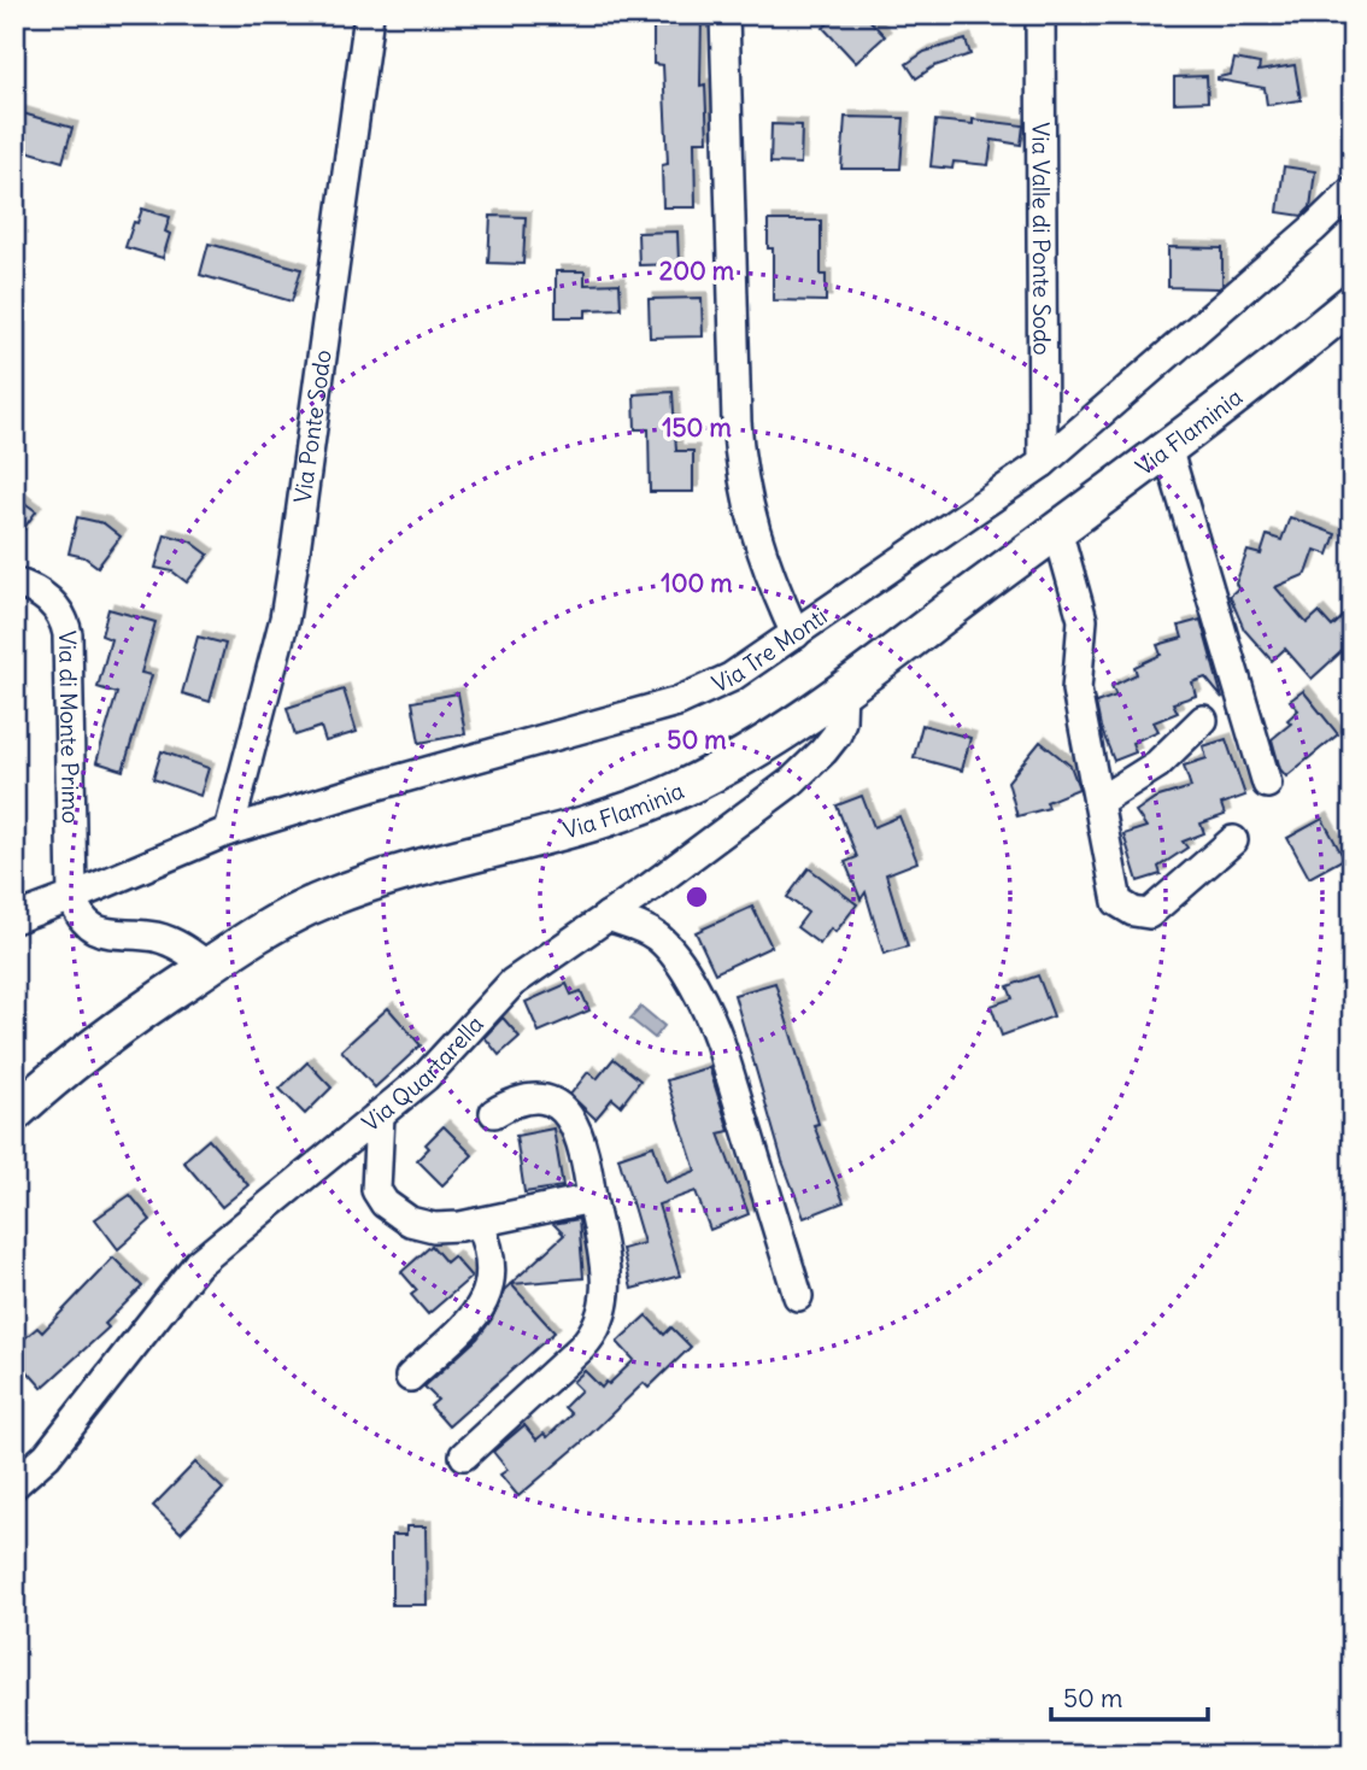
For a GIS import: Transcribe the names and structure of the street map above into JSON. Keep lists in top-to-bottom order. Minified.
{"streets":{"main road":["Via Flaminia"],"street":["Via Valle di Ponte Sodo","Via Ponte Sodo","Via Tre Monti","Via di Monte Primo","Via Quartarella"]},"crossings":[["Via Valle di Ponte Sodo","Via Tre Monti"],["Via Ponte Sodo","Via Tre Monti"],["Via Flaminia","Via Quartarella"],["Via Tre Monti","Via di Monte Primo"]],"scale_bar":"50 m","rings":["200 m","150 m","100 m","50 m"]}
